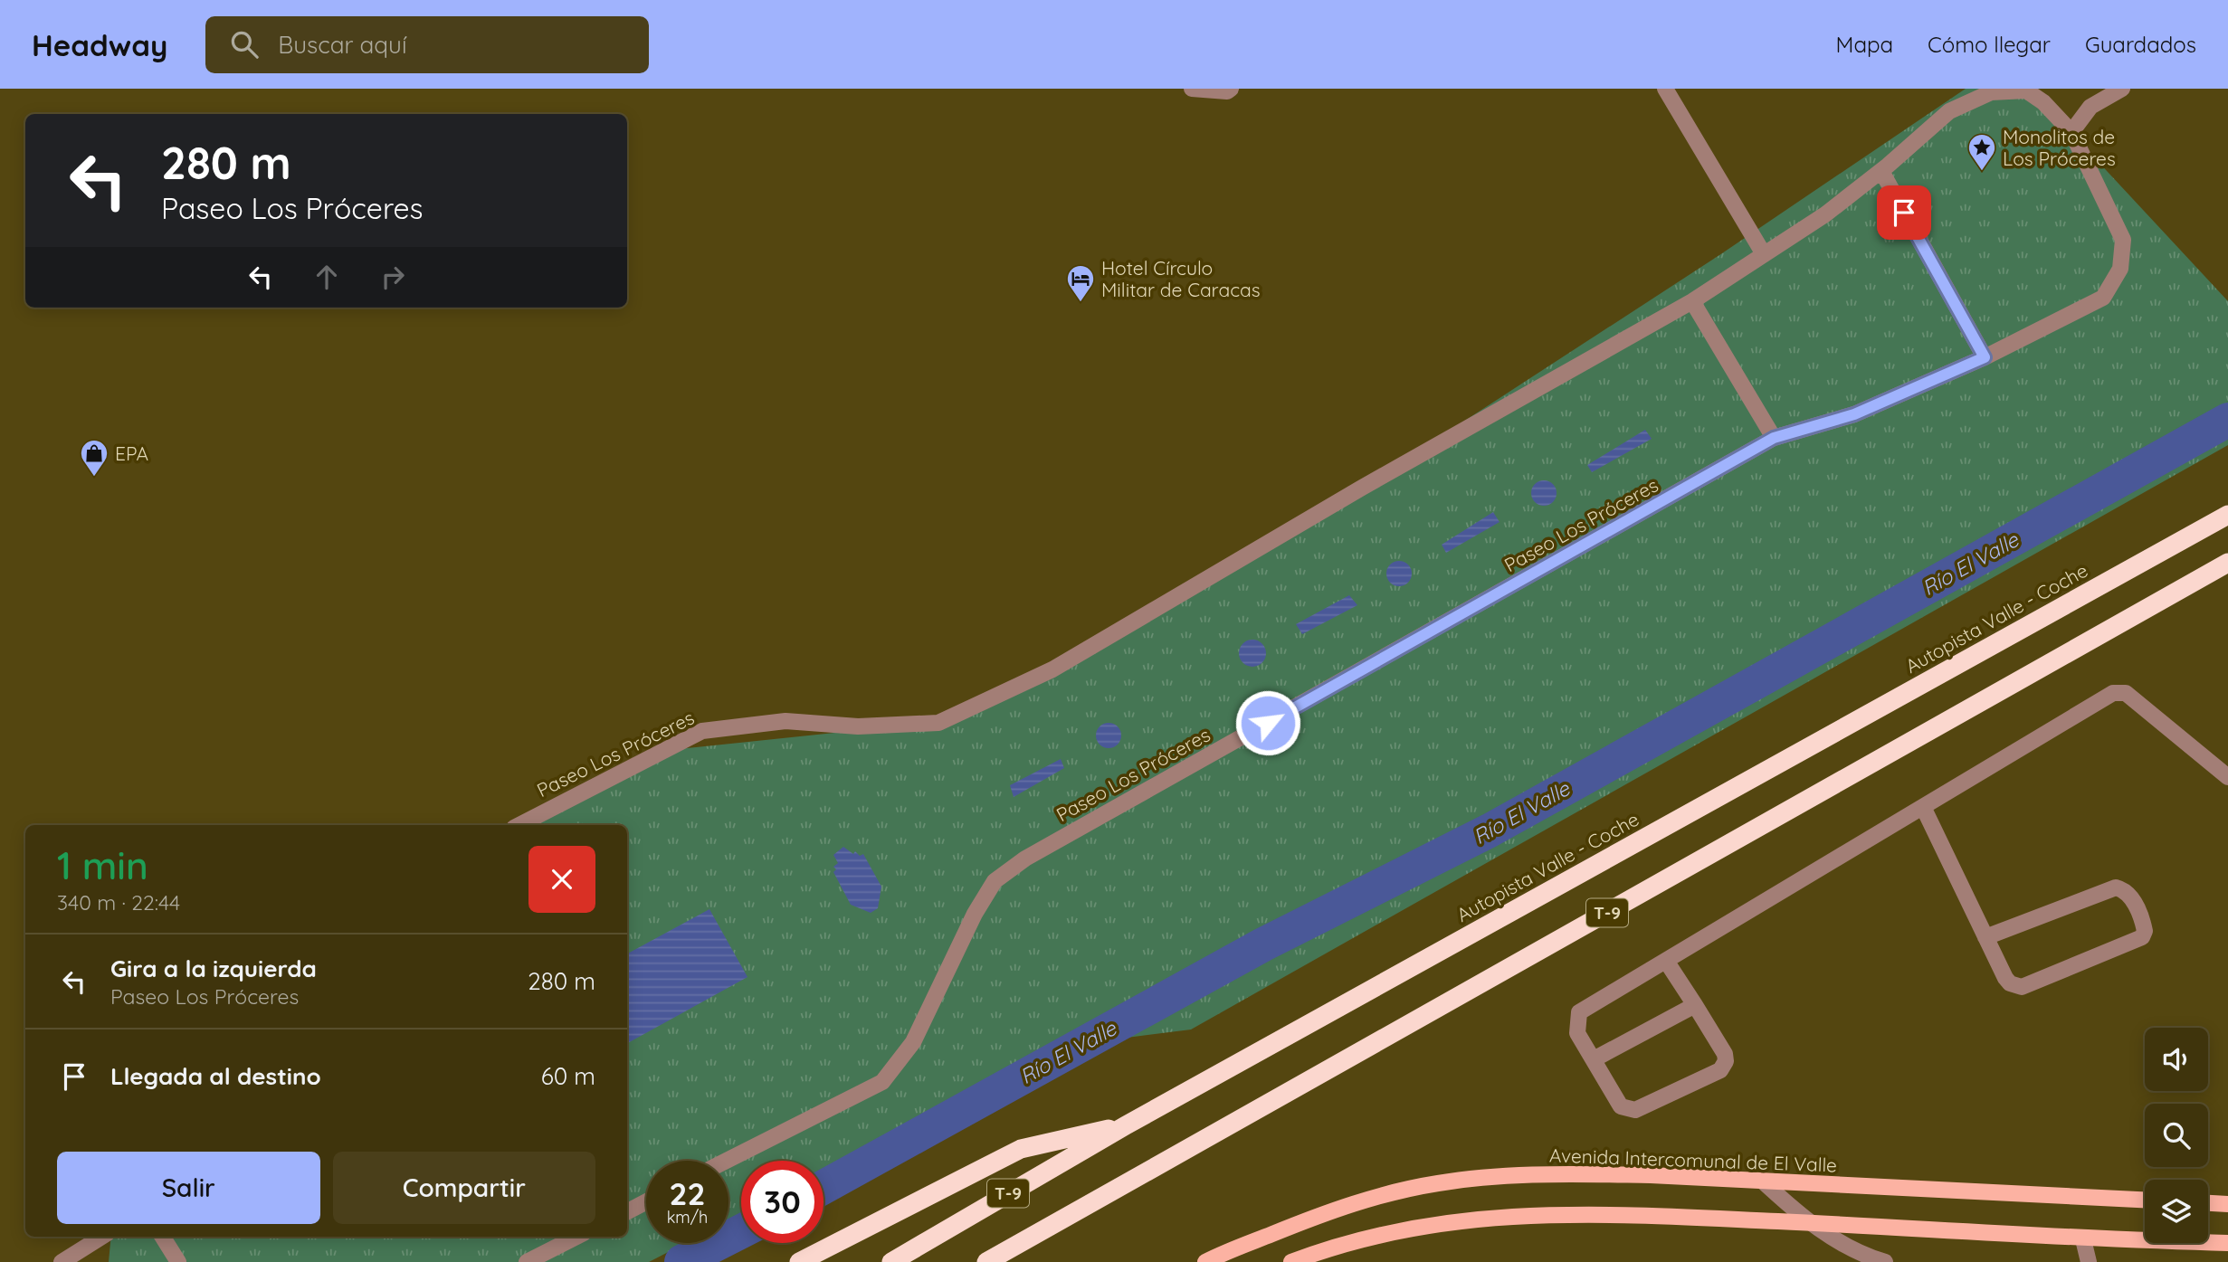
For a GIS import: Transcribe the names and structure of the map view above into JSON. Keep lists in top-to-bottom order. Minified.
{"streets":{"highway":["Autopista Valle - Coche","T-9"],"main road":["Avenida Intercomunal de El Valle"],"street":["Paseo Los Próceres"]},"water":["Río El Valle"],"places":{"place":["Monolitos de Los Próceres"],"hotel":["Hotel Círculo Militar de Caracas"],"shop":["EPA"]},"page":{"header":"Headway","search":"Buscar aquí","nav":["Mapa","Cómo llegar","Guardados"],"turn":["280 m","Paseo Los Próceres"],"heading":["1 min","340 m · 22:44"],"list":[{"name":"Gira a la izquierda","note":"Paseo Los Próceres","value":"280 m"},{"name":"Llegada al destino","value":"60 m"}],"buttons":["Salir","Compartir"],"speed":"22 km/h","limit":"30"}}
